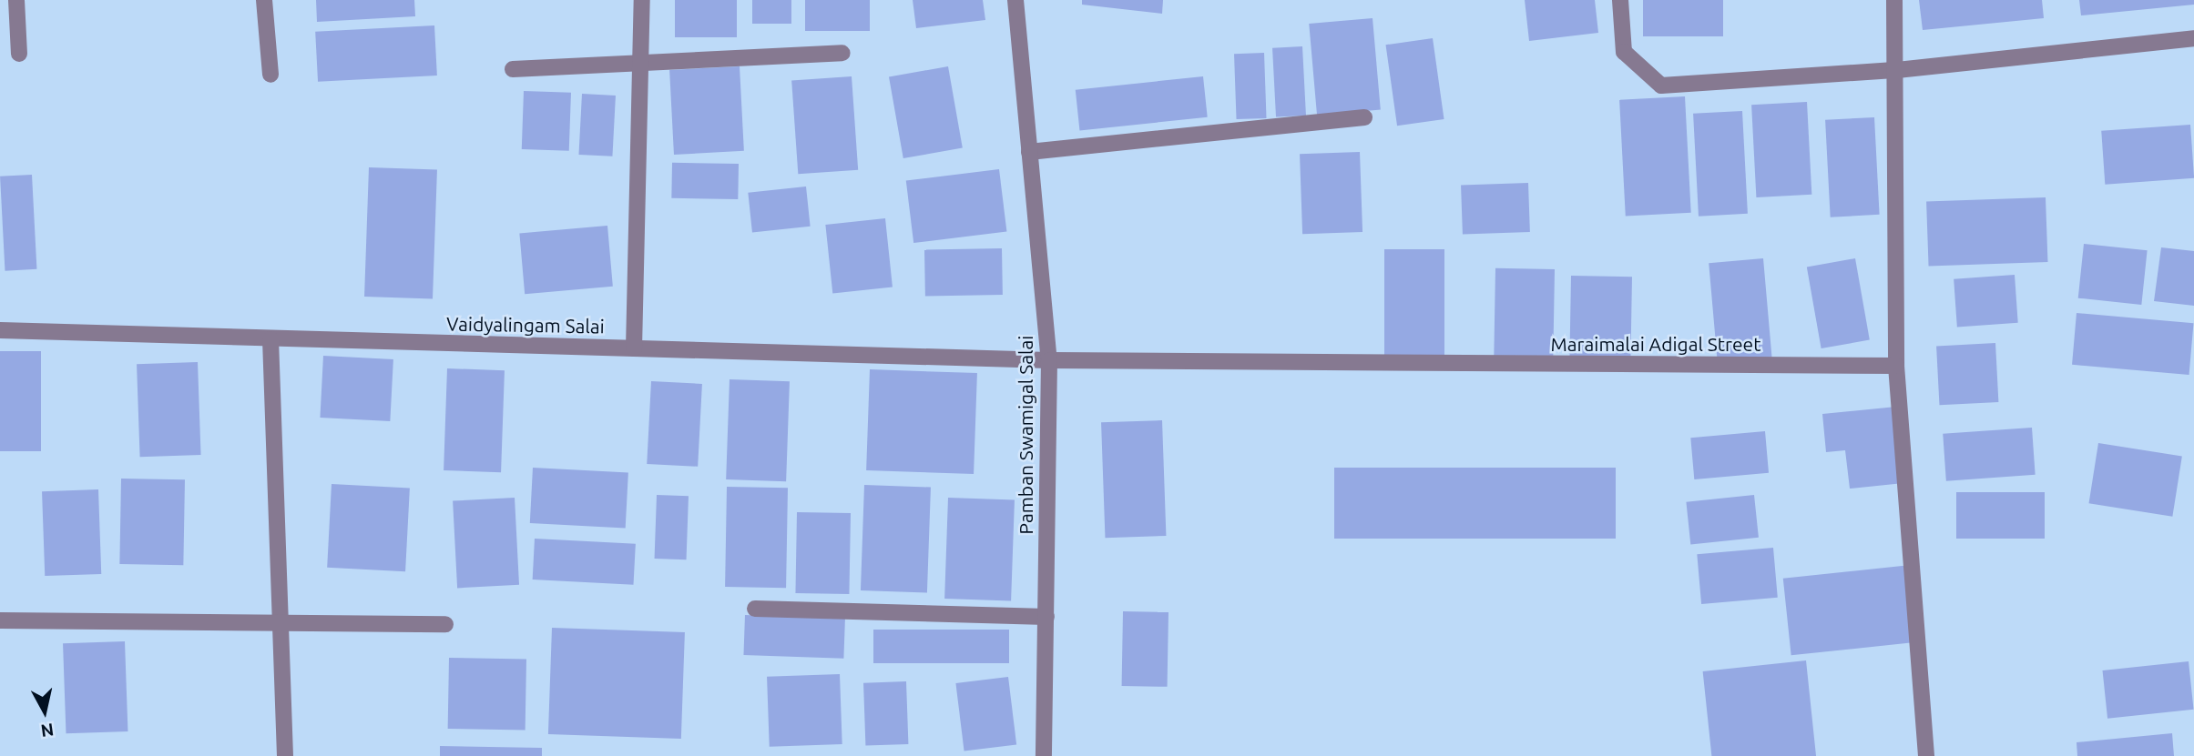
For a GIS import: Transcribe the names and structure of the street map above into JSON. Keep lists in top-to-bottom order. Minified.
{"streets":{"street":["Vaidyalingam Salai","Maraimalai Adigal Street","Pamban Swamigal Salai"]},"crossings":[["Vaidyalingam Salai","Maraimalai Adigal Street"],["Vaidyalingam Salai","Pamban Swamigal Salai"],["Maraimalai Adigal Street","Pamban Swamigal Salai"]],"north":"bottom"}
